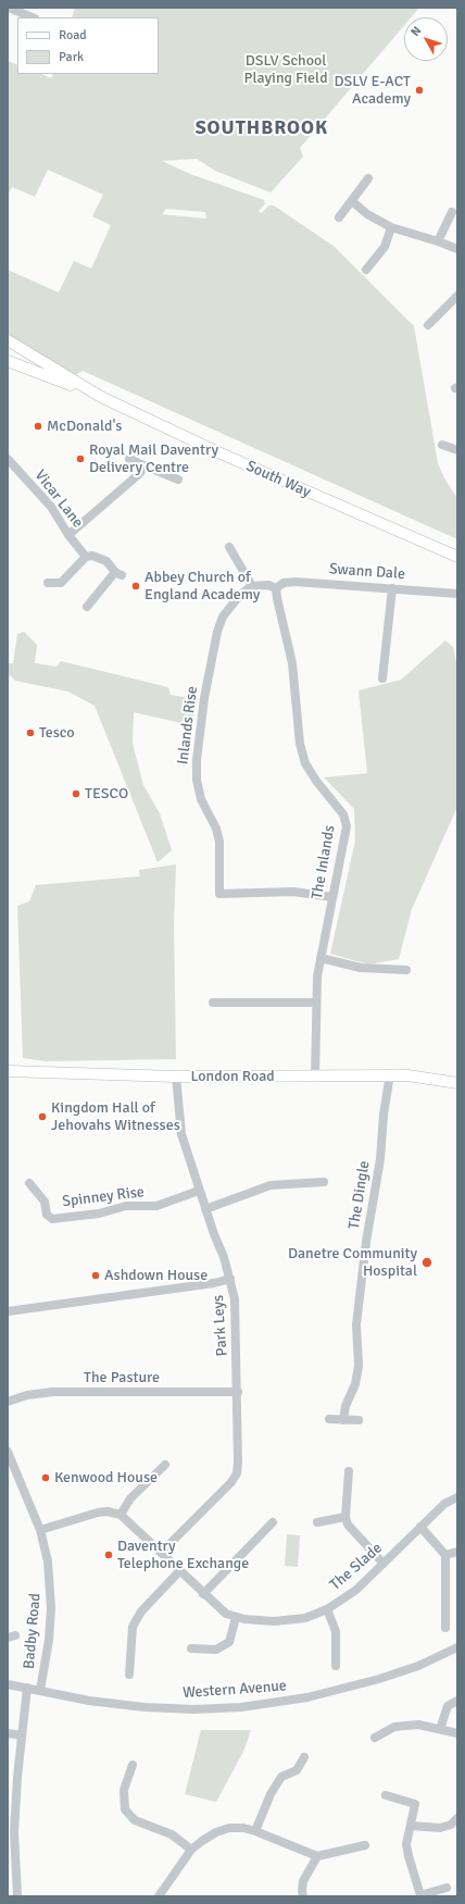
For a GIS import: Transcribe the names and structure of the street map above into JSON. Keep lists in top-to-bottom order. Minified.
{"streets":{"main road":["South Way","London Road"],"street":["Vicar Lane","Swann Dale","Inlands Rise","The Inlands","The Dingle","Spinney Rise","Park Leys","The Pasture","The Slade","Badby Road","Western Avenue"]},"crossings":[["Swann Dale","The Inlands"],["Inlands Rise","The Inlands"],["The Inlands","London Road"],["London Road","The Dingle"],["London Road","Park Leys"],["Spinney Rise","Park Leys"],["Park Leys","The Pasture"],["Park Leys","The Slade"],["Badby Road","Western Avenue"]],"districts":["SOUTHBROOK"],"parks":["DSLV School Playing Field"],"places":["DSLV E-ACT Academy","McDonald's","Royal Mail Daventry Delivery Centre","Abbey Church of England Academy","Tesco","TESCO","Kingdom Hall of Jehovahs Witnesses","Danetre Community Hospital","Ashdown House","Kenwood House","Daventry Telephone Exchange"],"legend":["Road","Park"],"north":"top left"}
